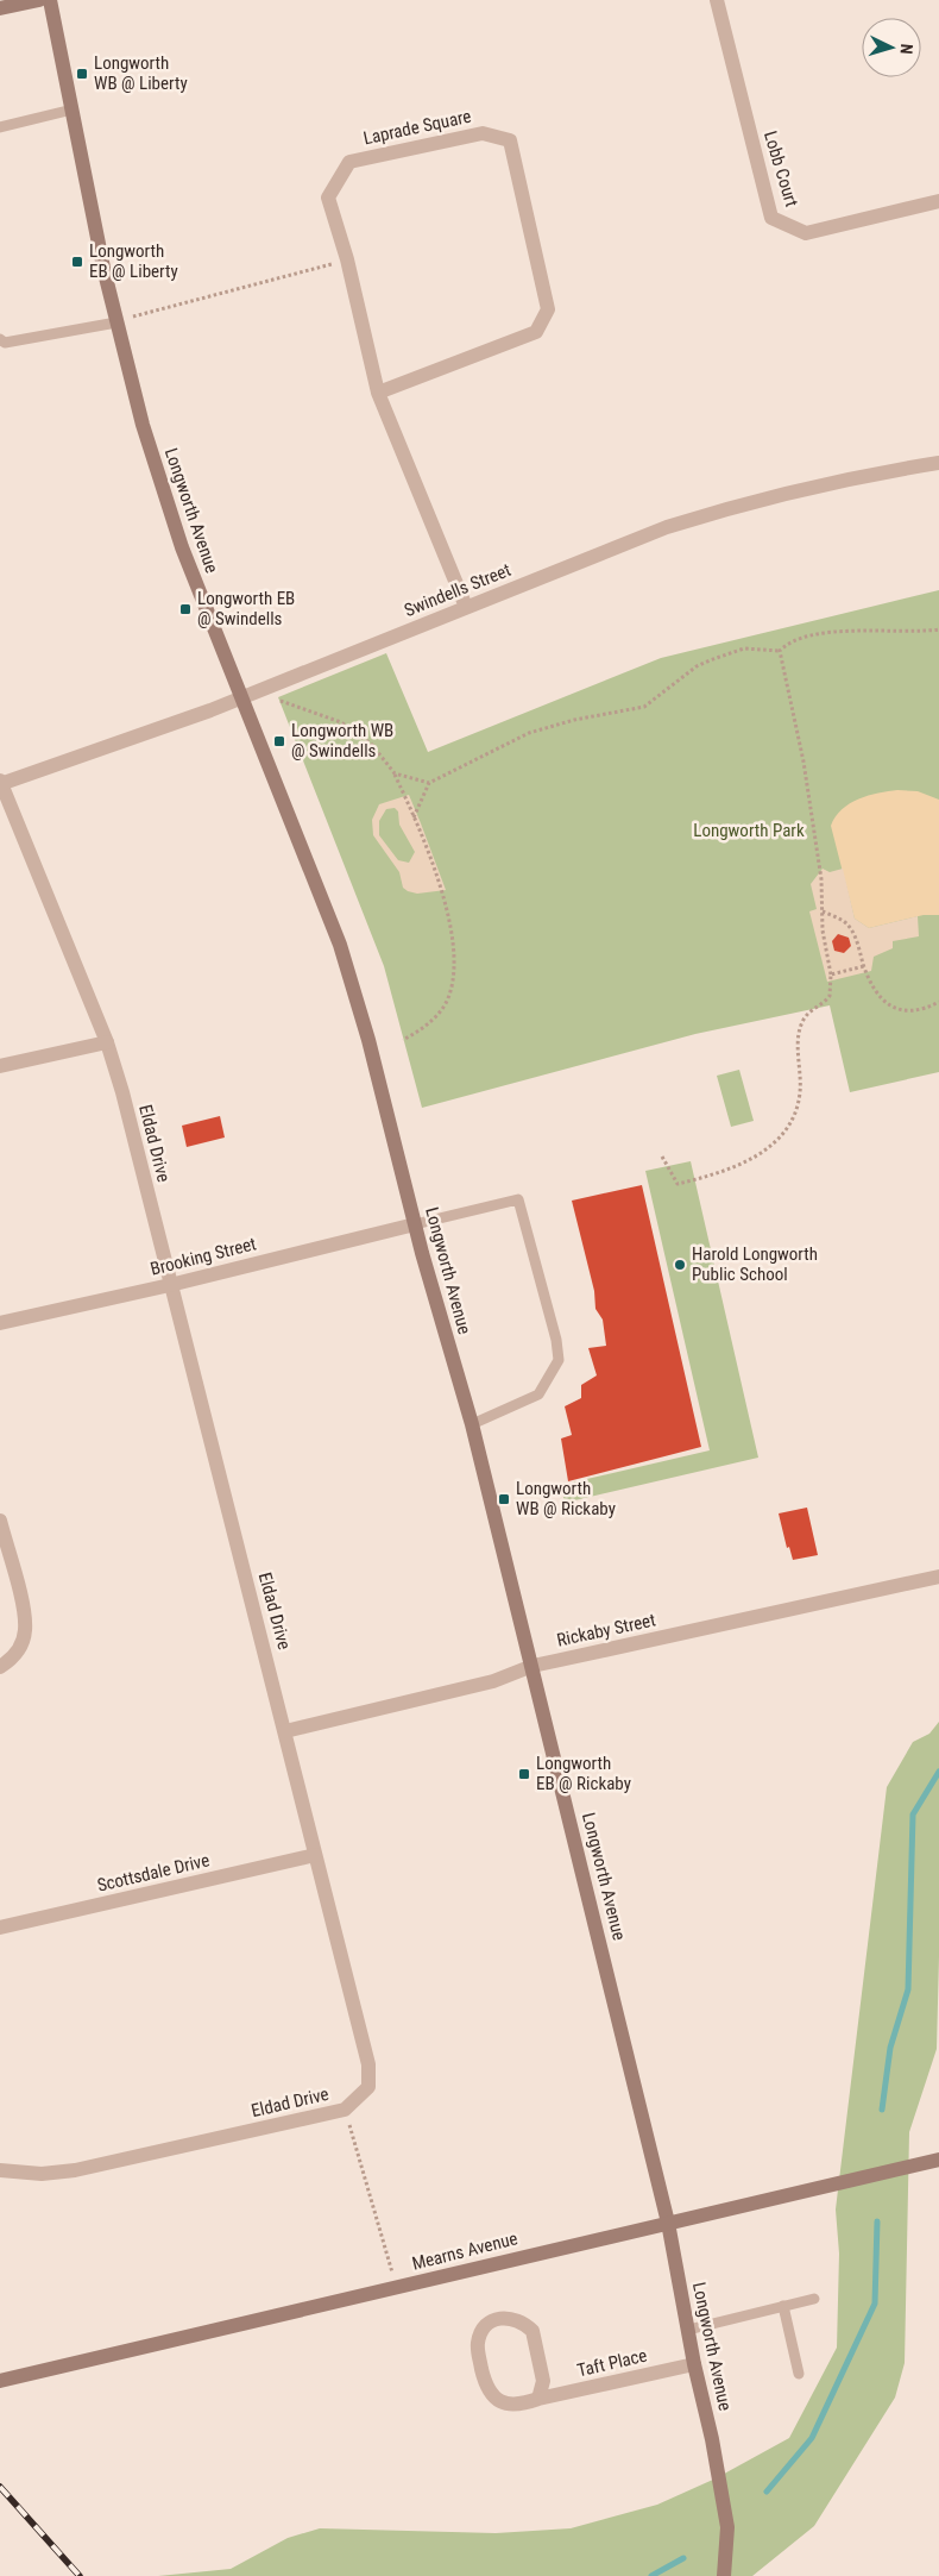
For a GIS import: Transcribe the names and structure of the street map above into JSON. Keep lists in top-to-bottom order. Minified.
{"streets":{"street":["Laprade Square","Lobb Court","Longworth Avenue","Swindells Street","Eldad Drive","Brooking Street","Rickaby Street","Scottsdale Drive","Mearns Avenue","Taft Place"]},"crossings":[["Laprade Square","Swindells Street"],["Longworth Avenue","Swindells Street"],["Longworth Avenue","Brooking Street"],["Longworth Avenue","Rickaby Street"],["Longworth Avenue","Mearns Avenue"],["Longworth Avenue","Taft Place"],["Swindells Street","Eldad Drive"],["Eldad Drive","Brooking Street"],["Eldad Drive","Rickaby Street"],["Eldad Drive","Scottsdale Drive"]],"parks":["Longworth Park"],"places":{"transit":["Longworth WB @ Liberty","Longworth EB @ Liberty","Longworth EB @ Swindells","Longworth WB @ Swindells","Longworth WB @ Rickaby","Longworth EB @ Rickaby"],"other":["Harold Longworth Public School"]},"north":"right"}
